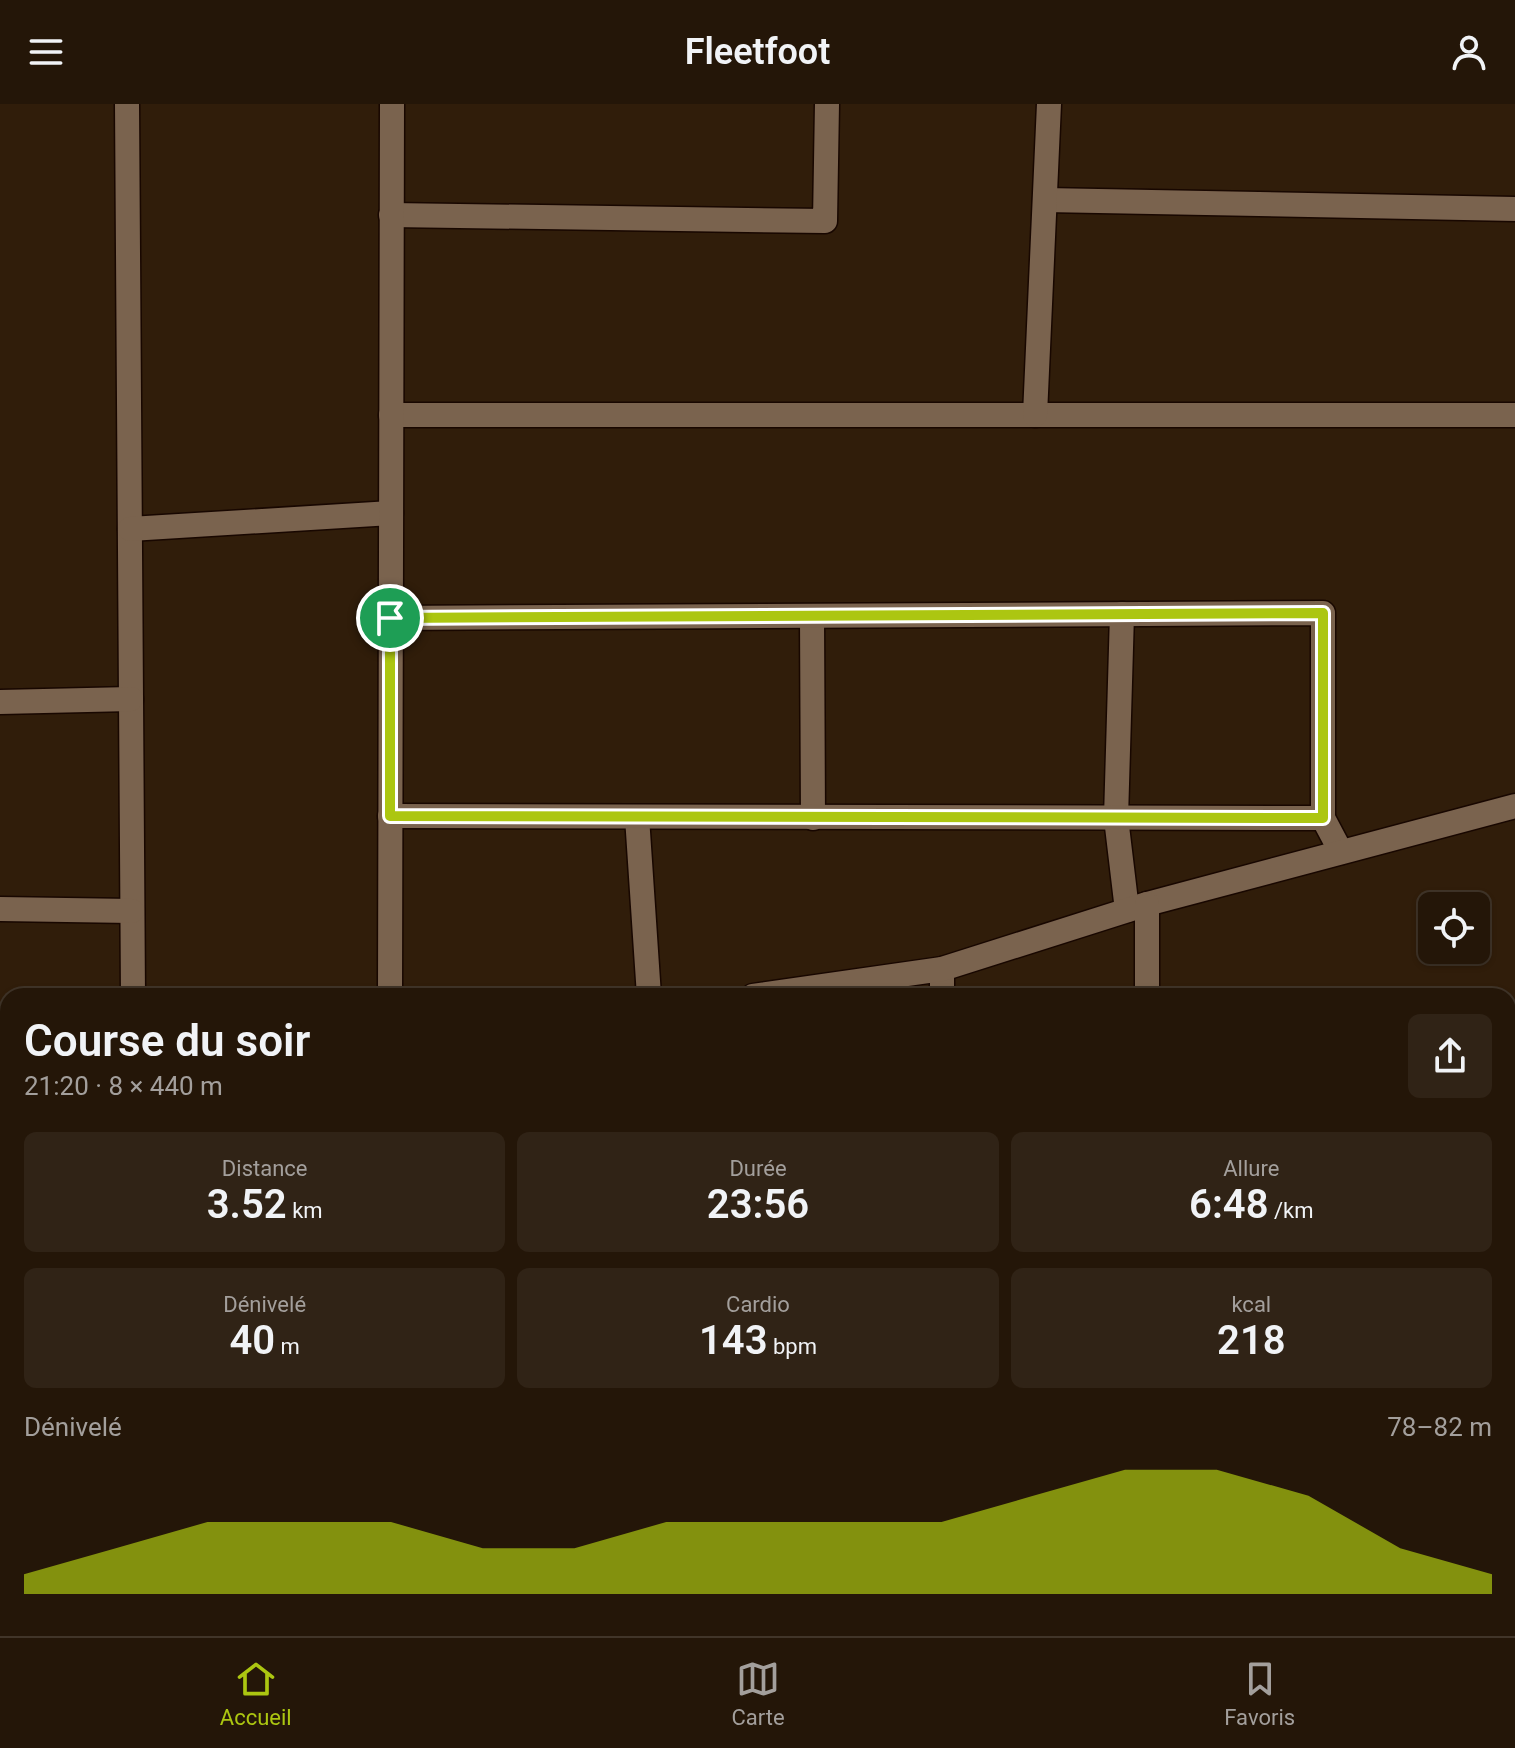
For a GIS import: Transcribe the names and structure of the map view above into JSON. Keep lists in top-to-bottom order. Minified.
{"page":{"header":"Fleetfoot","heading":["Course du soir","21:20 · 8 × 440 m"],"stats":[["Distance","3.52 km"],["Durée","23:56"],["Allure","6:48 /km"],["Dénivelé","40 m"],["Cardio","143 bpm"],["kcal","218"]],"chart":["Dénivelé","78–82 m"],"tabs":["Accueil","Carte","Favoris"]}}
